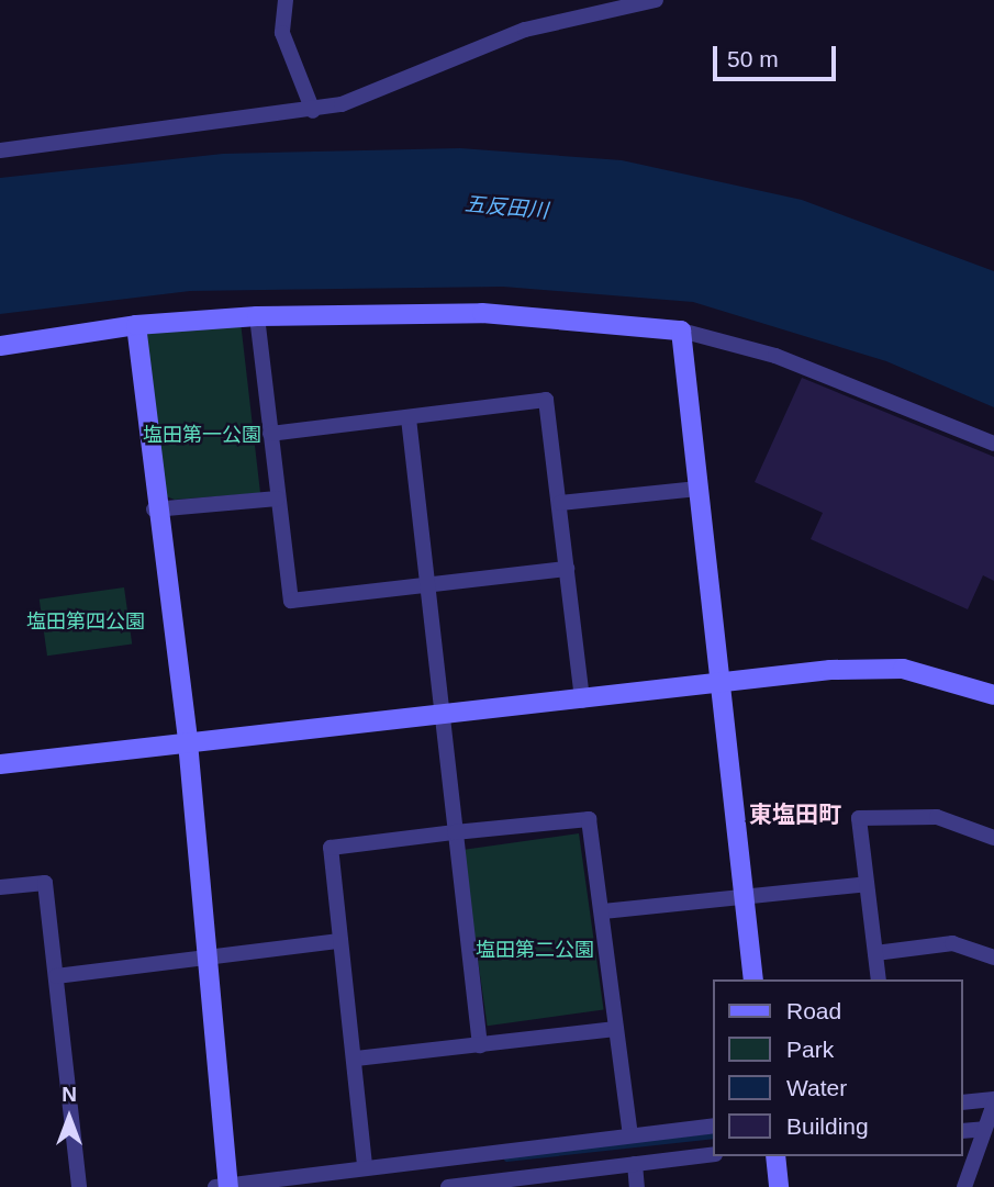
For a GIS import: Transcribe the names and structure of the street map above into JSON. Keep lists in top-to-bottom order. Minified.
{"districts":["東塩田町"],"water":["五反田川"],"parks":["塩田第一公園","塩田第四公園","塩田第二公園"],"legend":["Road","Park","Water","Building"],"scale_bar":"50 m","north":"top"}
